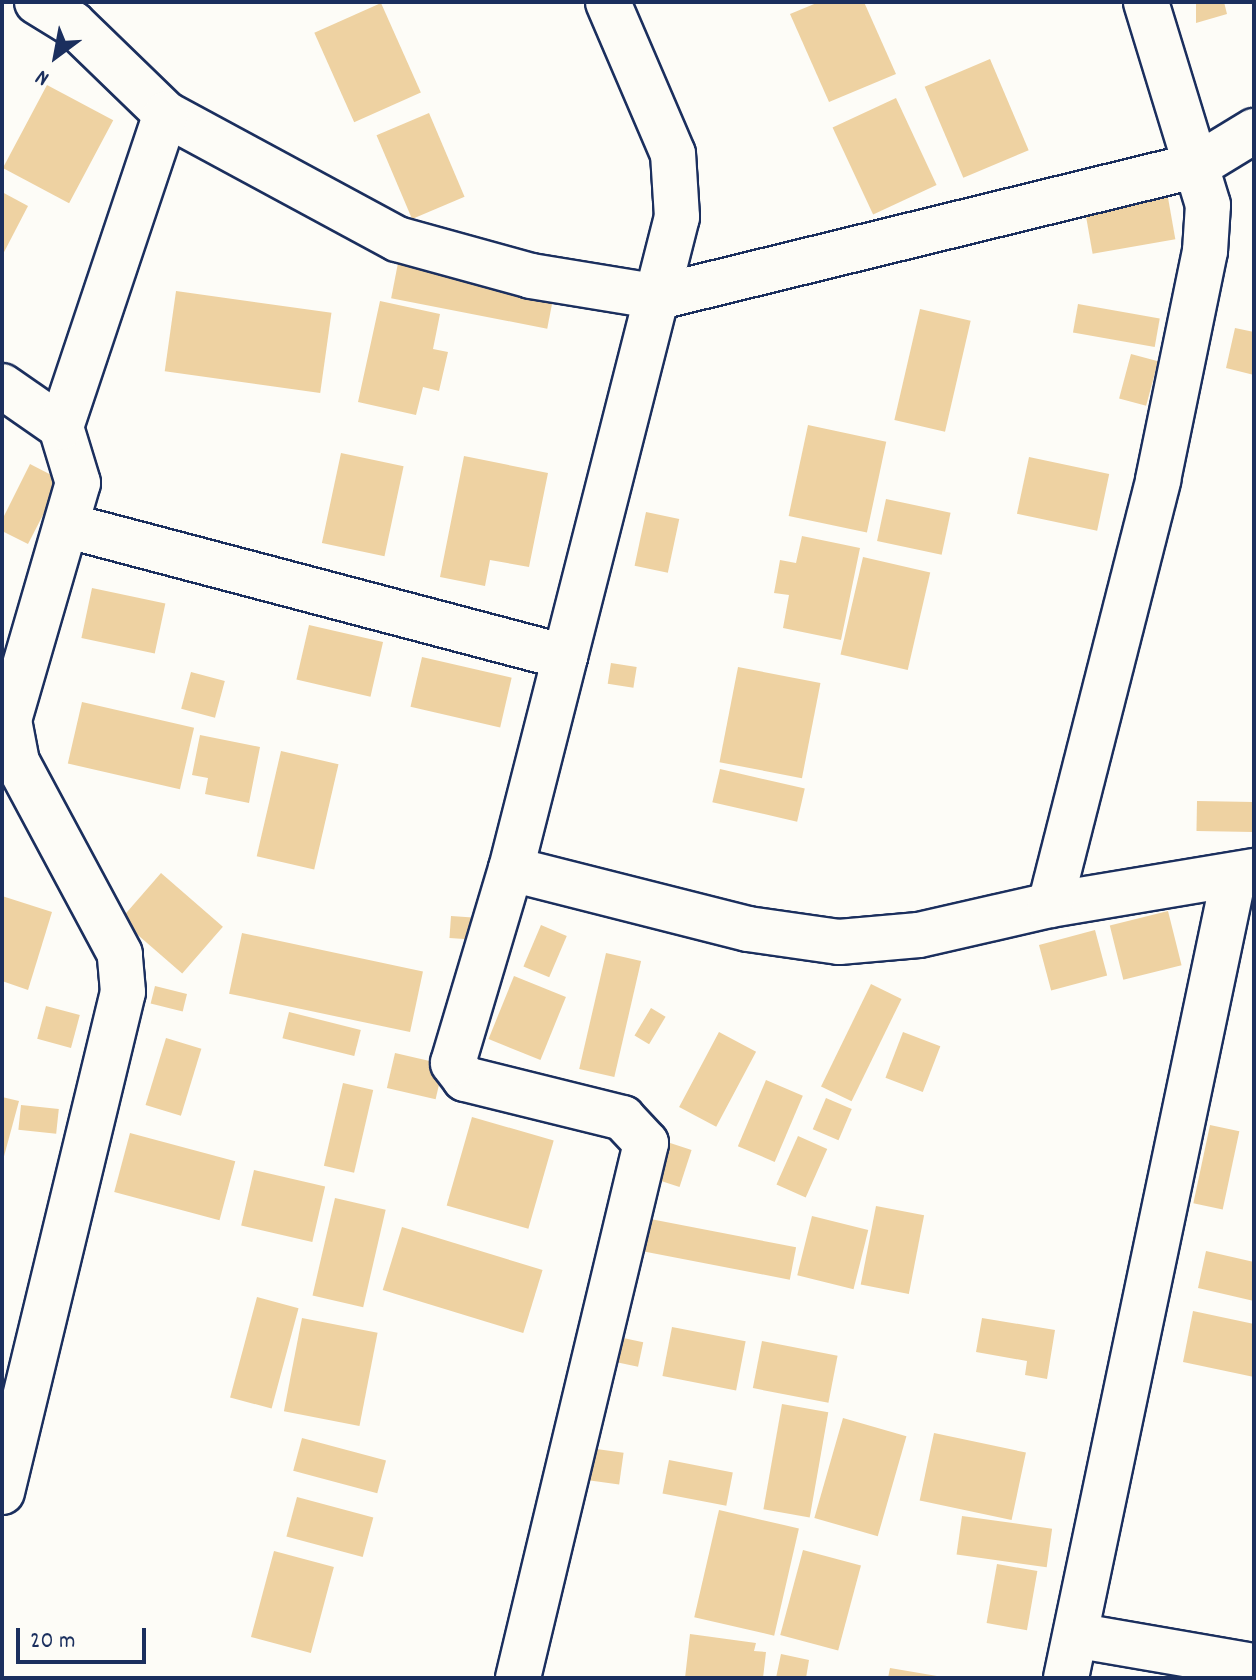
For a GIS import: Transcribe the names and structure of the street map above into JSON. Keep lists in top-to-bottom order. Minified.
{"scale_bar":"20 m","north":"bottom left"}
